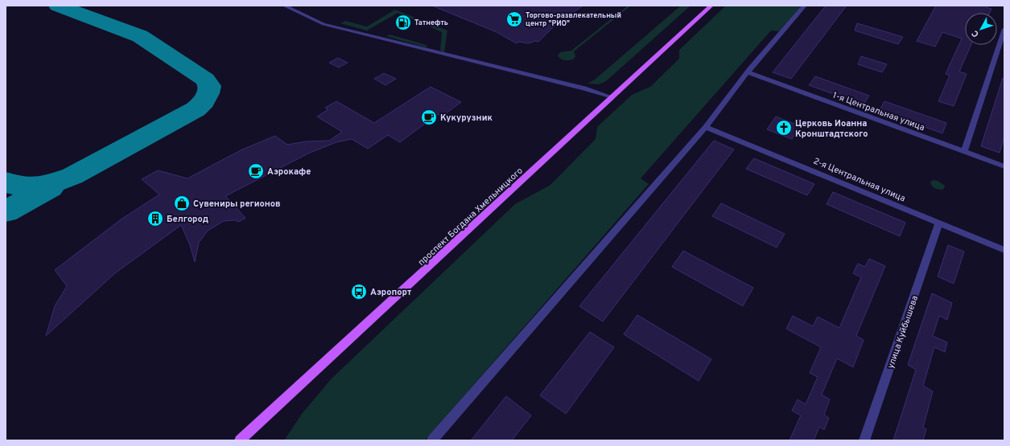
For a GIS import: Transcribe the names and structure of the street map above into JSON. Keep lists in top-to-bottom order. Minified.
{"streets":{"main road":["проспект Богдана Хмельницкого"],"street":["1-я Центральная улица","2-я Центральная улица","улица Куйбышева"]},"crossings":[["2-я Центральная улица","улица Куйбышева"]],"places":{"supermarket":["Торгово-развлекательный центр \"РИО\""],"fuel station":["Татнефть"],"cafe":["Кукурузник","Аэрокафе"],"church":["Церковь Иоанна Кронштадтского"],"shop":["Сувениры регионов"],"building":["Белгород"],"bus stop":["Аэропорт"]},"north":"bottom left"}
